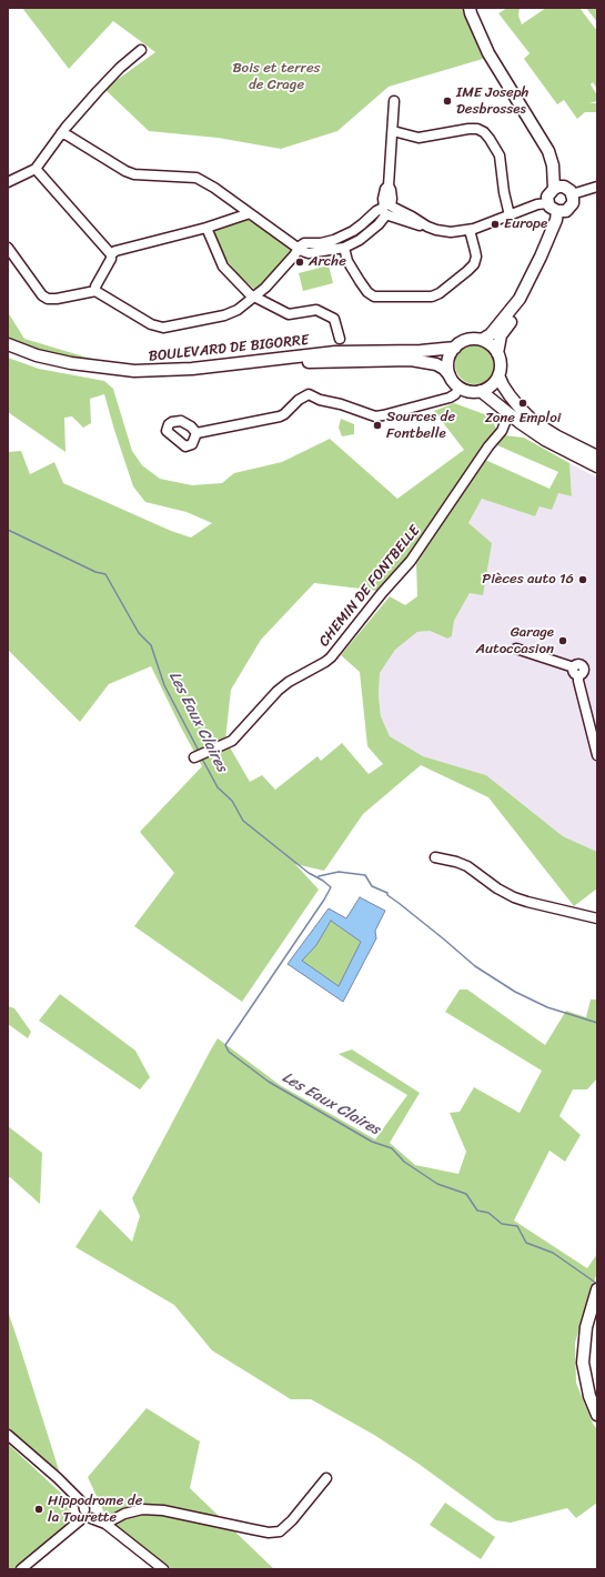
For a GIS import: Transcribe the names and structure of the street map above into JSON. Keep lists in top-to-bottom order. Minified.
{"streets":{"main road":["BOULEVARD DE BIGORRE"],"street":["CHEMIN DE FONTBELLE"]},"water":["Les Eaux Claires"],"parks":["Bois et terres de Crage"],"places":["IME Joseph Desbrosses","Europe","Arche","Zone Emploi","Sources de Fontbelle","Pièces auto 16","Garage Autoccasion","Hippodrome de la Tourette"]}
